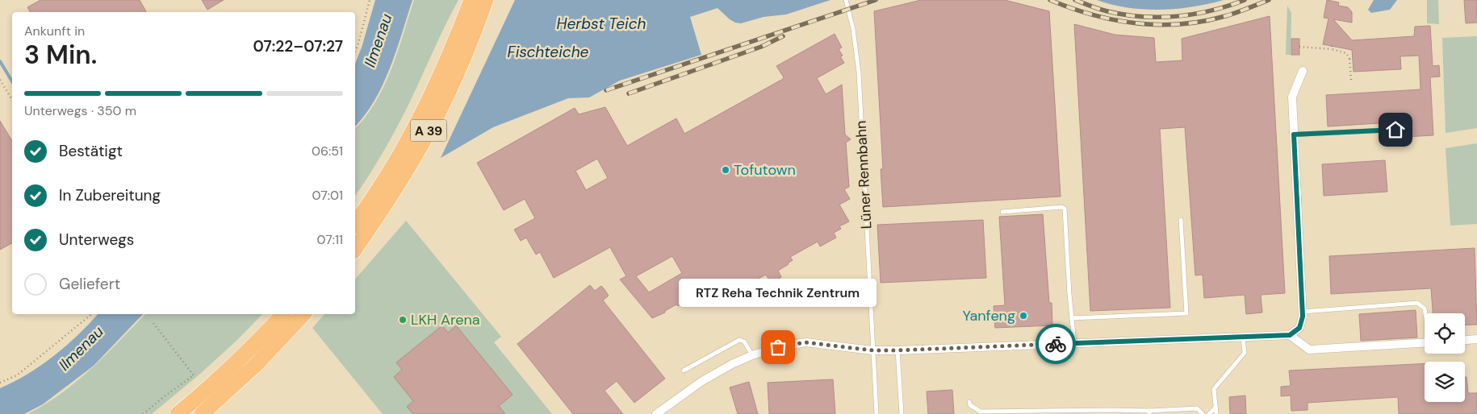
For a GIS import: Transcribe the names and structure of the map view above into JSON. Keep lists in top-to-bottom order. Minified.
{"streets":{"highway":["A 39"],"lane":["Lüner Rennbahn"]},"water":["Herbst Teich","Ilmenau","Fischteiche"],"places":["Tofutown","Yanfeng","LKH Arena","RTZ Reha Technik Zentrum"],"page":{"heading":["3 Min.","Ankunft in","07:22–07:27"],"bar":"Unterwegs · 350 m","list":[["Bestätigt","06:51"],["In Zubereitung","07:01"],["Unterwegs","07:11"],"Geliefert"],"bubble":"RTZ Reha Technik Zentrum"}}
